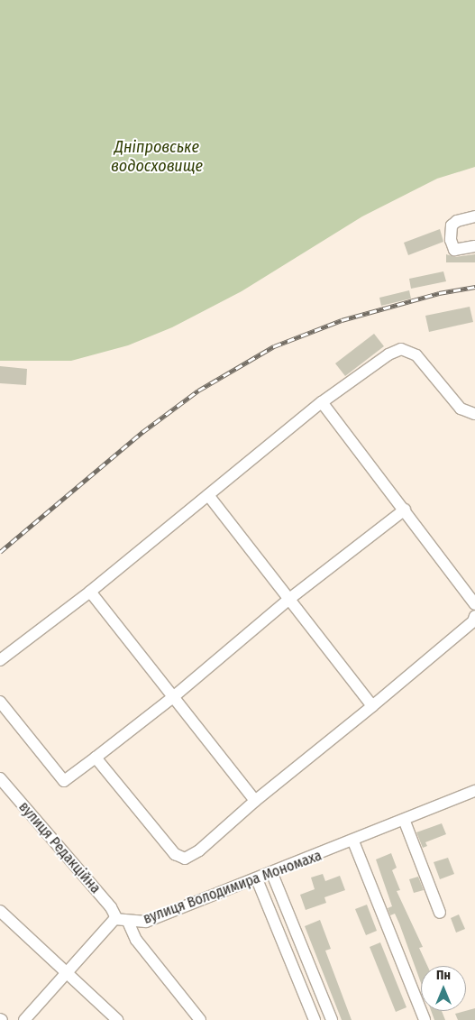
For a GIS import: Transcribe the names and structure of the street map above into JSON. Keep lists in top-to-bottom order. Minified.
{"streets":{"street":["вулиця Редакційна","вулиця Володимира Мономаха"]},"crossings":[["вулиця Редакційна","вулиця Володимира Мономаха"]],"water":["Дніпровське водосховище"],"north":"top"}
